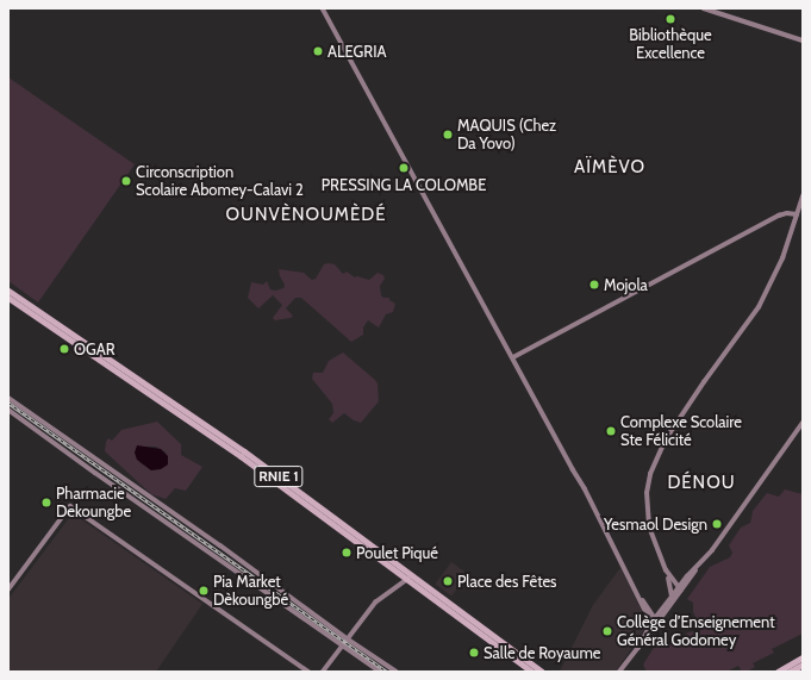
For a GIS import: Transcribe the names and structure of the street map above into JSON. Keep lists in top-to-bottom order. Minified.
{"streets":{"highway":["RNIE 1"]},"districts":["AÏMÈVO","OUNVÈNOUMÈDÉ","DÉNOU"],"places":["Bibliothèque Excellence","ALEGRIA","MAQUIS (Chez Da Yovo)","PRESSING LA COLOMBE","Circonscription Scolaire Abomey-Calavi 2","Mojola","OGAR","Complexe Scolaire Ste Félicité","Pharmacie Dekoungbe","Yesmaol Design","Poulet Piqué","Place des Fêtes","Pia Market Dèkoungbé","Collège d’Enseignement Général Godomey","Salle de Royaume"]}
